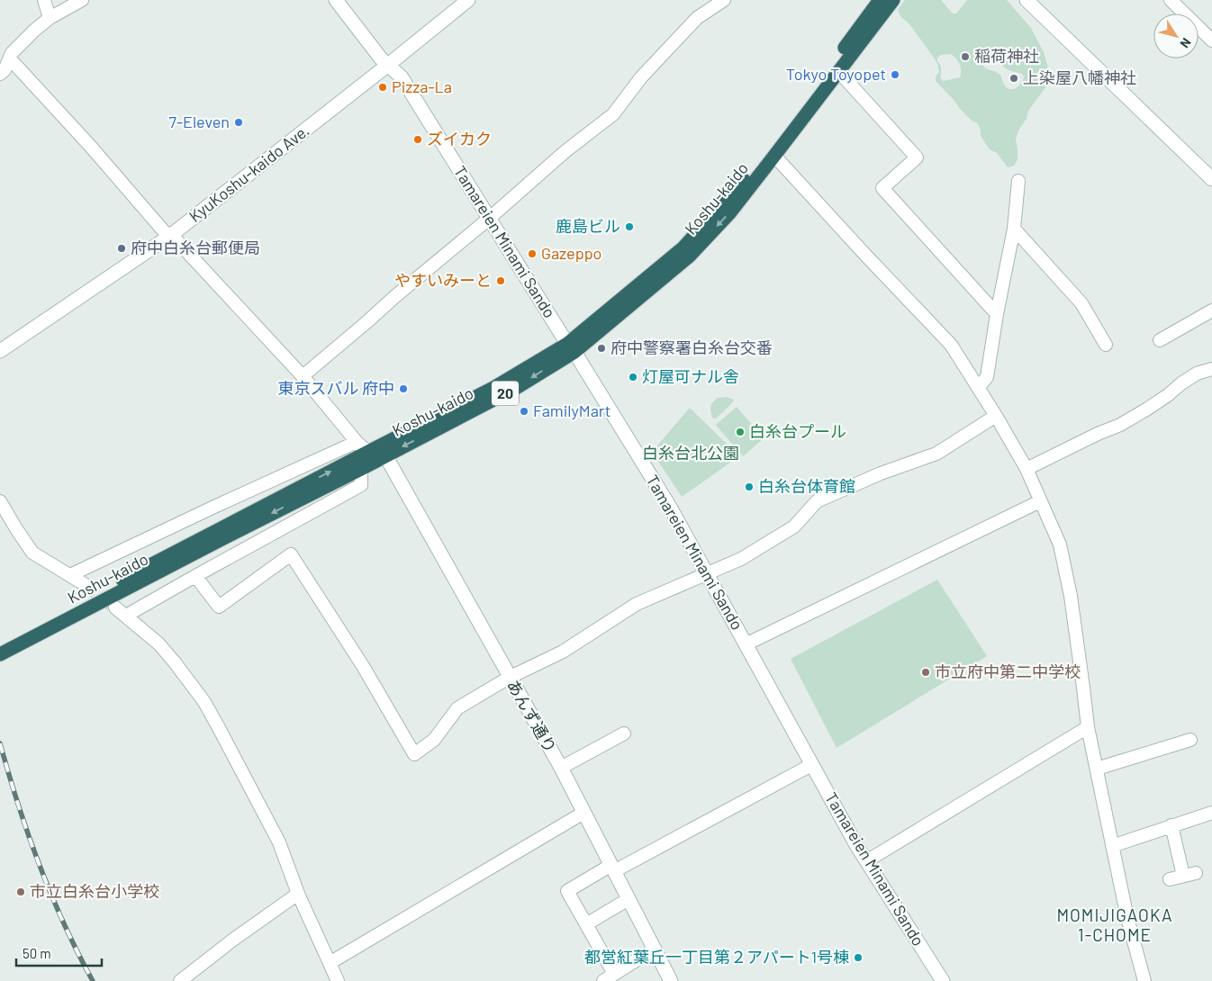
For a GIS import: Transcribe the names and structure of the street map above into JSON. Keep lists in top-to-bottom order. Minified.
{"streets":{"highway":["Koshu-kaido","20"],"street":["KyuKoshu-kaido Ave.","Tamareien Minami Sando","あんず通り"]},"crossings":[["KyuKoshu-kaido Ave.","Tamareien Minami Sando"],["Koshu-kaido","Tamareien Minami Sando"],["Koshu-kaido","あんず通り"]],"districts":["MOMIJIGAOKA 1-CHOME"],"parks":["白糸台北公園"],"places":["稲荷神社","Tokyo Toyopet","上染屋八幡神社","Pizza-La","7-Eleven","ズイカク","鹿島ビル","府中白糸台郵便局","Gazeppo","やすいみーと","府中警察署白糸台交番","灯屋可ナル舎","東京スバル 府中","FamilyMart","白糸台プール","白糸台体育館","市立府中第二中学校","市立白糸台小学校","都営紅葉丘一丁目第２アパート1号棟"],"scale_bar":"50 m","north":"bottom right"}
